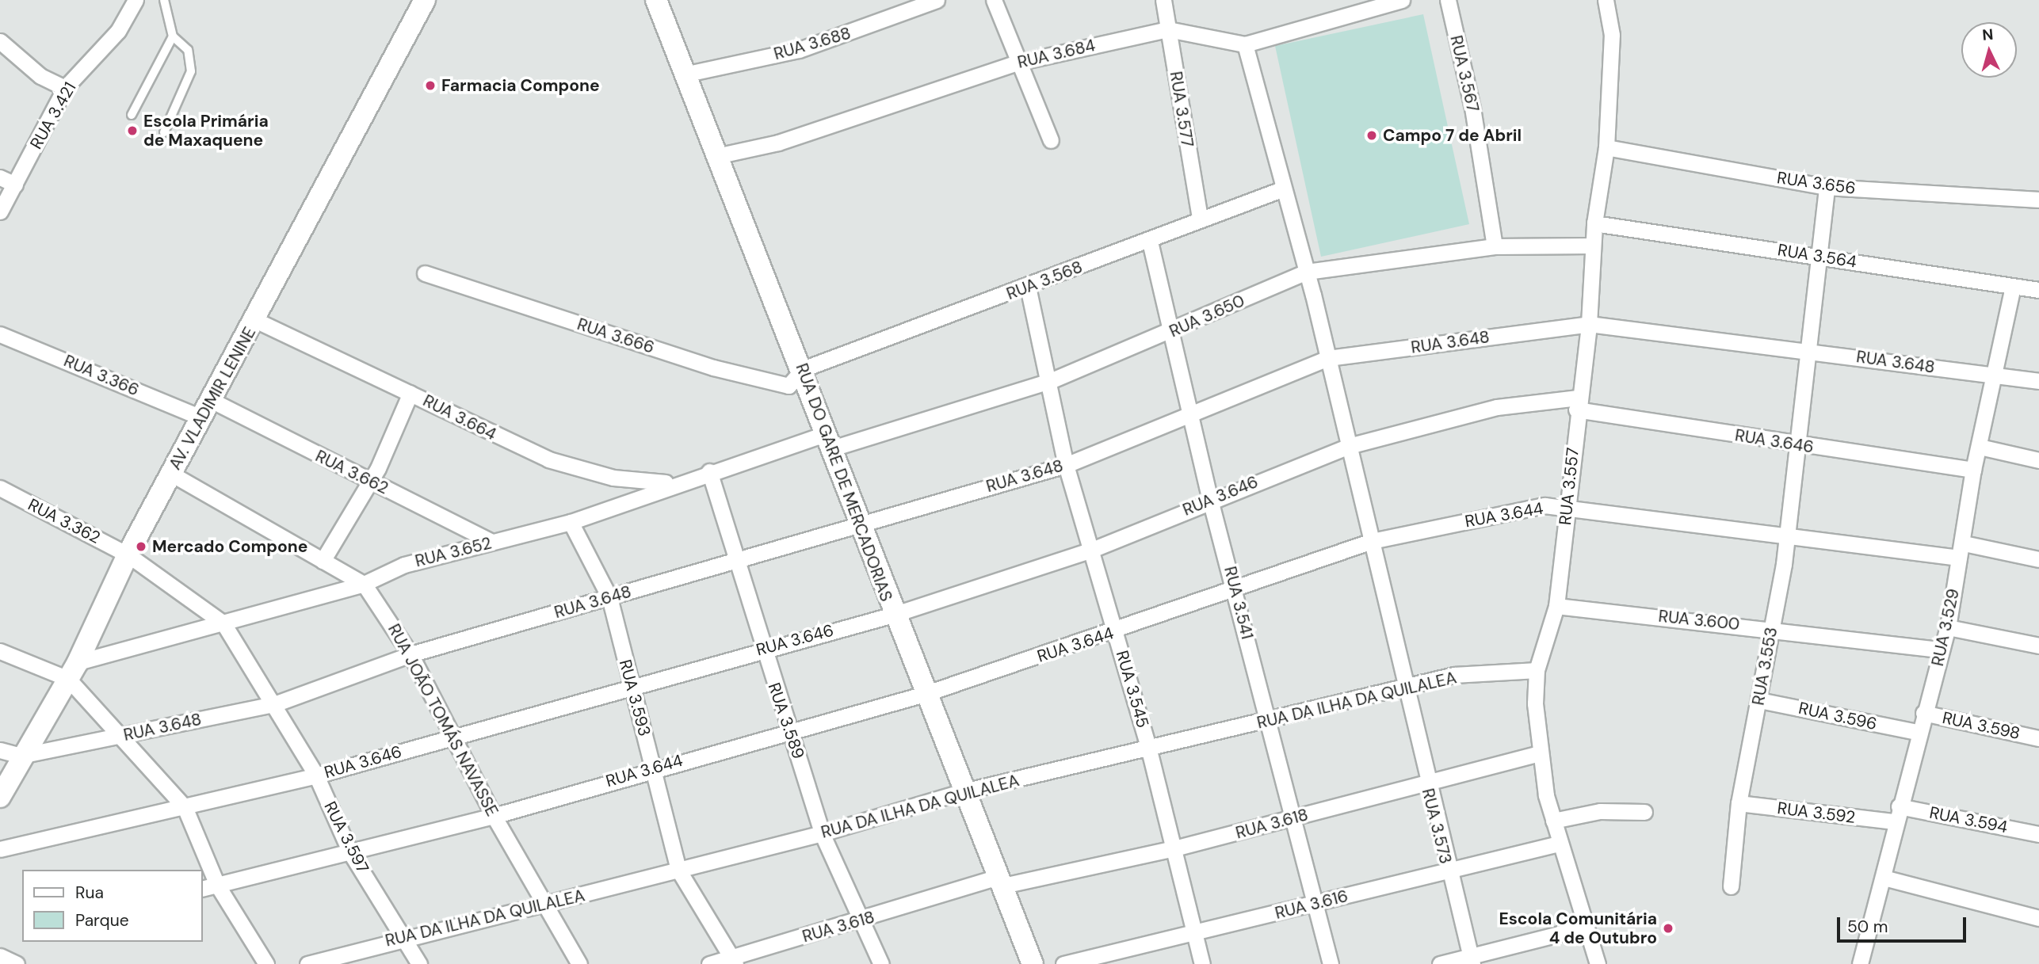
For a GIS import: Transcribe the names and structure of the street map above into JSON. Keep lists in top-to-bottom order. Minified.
{"streets":{"street":["RUA 3.688","RUA 3.684","RUA 3.567","RUA 3.577","RUA 3.421","RUA 3.656","RUA 3.564","RUA 3.568","RUA 3.650","RUA 3.666","RUA 3.648","RUA 3.366","AV. VLADIMIR LENINE","RUA 3.664","RUA 3.646","RUA 3.662","RUA DO GARE DE MERCADORIAS","RUA 3.557","RUA 3.644","RUA 3.362","RUA 3.652","RUA 3.541","RUA 3.600","RUA 3.529","RUA 3.553","RUA 3.545","RUA 3.593","RUA DA ILHA DA QUILALEA","RUA 3.596","RUA JOÃO TOMÁS NAVASSE","RUA 3.589","RUA 3.598","RUA 3.592","RUA 3.594","RUA 3.618","RUA 3.573","RUA 3.597","RUA 3.616"]},"crossings":[["RUA 3.688","RUA DO GARE DE MERCADORIAS"],["RUA 3.684","RUA 3.577"],["RUA 3.684","RUA DO GARE DE MERCADORIAS"],["RUA 3.684","RUA 3.573"],["RUA 3.567","RUA 3.650"],["RUA 3.577","RUA 3.568"],["RUA 3.656","RUA 3.557"],["RUA 3.656","RUA 3.553"],["RUA 3.564","RUA 3.557"],["RUA 3.564","RUA 3.529"],["RUA 3.564","RUA 3.553"],["RUA 3.568","RUA 3.666"],["RUA 3.568","RUA DO GARE DE MERCADORIAS"],["RUA 3.568","RUA 3.541"],["RUA 3.568","RUA 3.545"],["RUA 3.568","RUA 3.573"],["RUA 3.650","RUA DO GARE DE MERCADORIAS"],["RUA 3.650","RUA 3.557"],["RUA 3.650","RUA 3.652"],["RUA 3.650","RUA 3.541"],["RUA 3.650","RUA 3.545"],["RUA 3.650","RUA 3.573"],["RUA 3.666","RUA DO GARE DE MERCADORIAS"],["RUA 3.648","AV. VLADIMIR LENINE"],["RUA 3.648","RUA DO GARE DE MERCADORIAS"],["RUA 3.648","RUA 3.557"],["RUA 3.648","RUA 3.541"],["RUA 3.648","RUA 3.529"],["RUA 3.648","RUA 3.553"],["RUA 3.648","RUA 3.545"],["RUA 3.648","RUA 3.593"],["RUA 3.648","RUA JOÃO TOMÁS NAVASSE"],["RUA 3.648","RUA 3.589"],["RUA 3.648","RUA 3.573"],["RUA 3.648","RUA 3.597"],["RUA 3.366","AV. VLADIMIR LENINE"],["RUA 3.366","RUA 3.662"],["AV. VLADIMIR LENINE","RUA 3.664"],["AV. VLADIMIR LENINE","RUA 3.662"],["AV. VLADIMIR LENINE","RUA 3.362"],["AV. VLADIMIR LENINE","RUA 3.652"],["AV. VLADIMIR LENINE","RUA JOÃO TOMÁS NAVASSE"],["RUA 3.664","RUA 3.652"],["RUA 3.646","RUA DO GARE DE MERCADORIAS"],["RUA 3.646","RUA 3.557"],["RUA 3.646","RUA 3.541"],["RUA 3.646","RUA 3.529"],["RUA 3.646","RUA 3.553"],["RUA 3.646","RUA 3.545"],["RUA 3.646","RUA 3.593"],["RUA 3.646","RUA JOÃO TOMÁS NAVASSE"],["RUA 3.646","RUA 3.589"],["RUA 3.646","RUA 3.573"],["RUA 3.646","RUA 3.597"],["RUA 3.662","RUA 3.652"],["RUA DO GARE DE MERCADORIAS","RUA 3.644"],["RUA DO GARE DE MERCADORIAS","RUA 3.652"],["RUA DO GARE DE MERCADORIAS","RUA DA ILHA DA QUILALEA"],["RUA DO GARE DE MERCADORIAS","RUA 3.618"],["RUA 3.557","RUA 3.644"],["RUA 3.557","RUA 3.600"],["RUA 3.557","RUA DA ILHA DA QUILALEA"],["RUA 3.557","RUA 3.618"],["RUA 3.557","RUA 3.616"],["RUA 3.644","RUA 3.541"],["RUA 3.644","RUA 3.529"],["RUA 3.644","RUA 3.553"],["RUA 3.644","RUA 3.545"],["RUA 3.644","RUA 3.593"],["RUA 3.644","RUA JOÃO TOMÁS NAVASSE"],["RUA 3.644","RUA 3.589"],["RUA 3.644","RUA 3.573"],["RUA 3.644","RUA 3.597"],["RUA 3.362","RUA 3.652"],["RUA 3.362","RUA 3.597"],["RUA 3.652","RUA 3.593"],["RUA 3.652","RUA JOÃO TOMÁS NAVASSE"],["RUA 3.652","RUA 3.589"],["RUA 3.652","RUA 3.597"],["RUA 3.541","RUA DA ILHA DA QUILALEA"],["RUA 3.541","RUA 3.618"],["RUA 3.541","RUA 3.616"],["RUA 3.600","RUA 3.529"],["RUA 3.600","RUA 3.553"],["RUA 3.529","RUA 3.596"],["RUA 3.529","RUA 3.598"],["RUA 3.529","RUA 3.592"],["RUA 3.529","RUA 3.594"],["RUA 3.553","RUA 3.596"],["RUA 3.553","RUA 3.592"],["RUA 3.545","RUA DA ILHA DA QUILALEA"],["RUA 3.545","RUA 3.618"],["RUA 3.545","RUA 3.616"],["RUA 3.593","RUA DA ILHA DA QUILALEA"],["RUA 3.593","RUA 3.618"],["RUA DA ILHA DA QUILALEA","RUA JOÃO TOMÁS NAVASSE"],["RUA DA ILHA DA QUILALEA","RUA 3.589"],["RUA DA ILHA DA QUILALEA","RUA 3.573"],["RUA DA ILHA DA QUILALEA","RUA 3.597"],["RUA 3.589","RUA 3.618"],["RUA 3.592","RUA 3.594"],["RUA 3.618","RUA 3.573"],["RUA 3.573","RUA 3.616"]],"places":["Farmacia Compone","Escola Primária de Maxaquene","Campo 7 de Abril","Mercado Compone","Escola Comunitária 4 de Outubro"],"legend":["Rua","Parque"],"scale_bar":"50 m","north":"top"}
